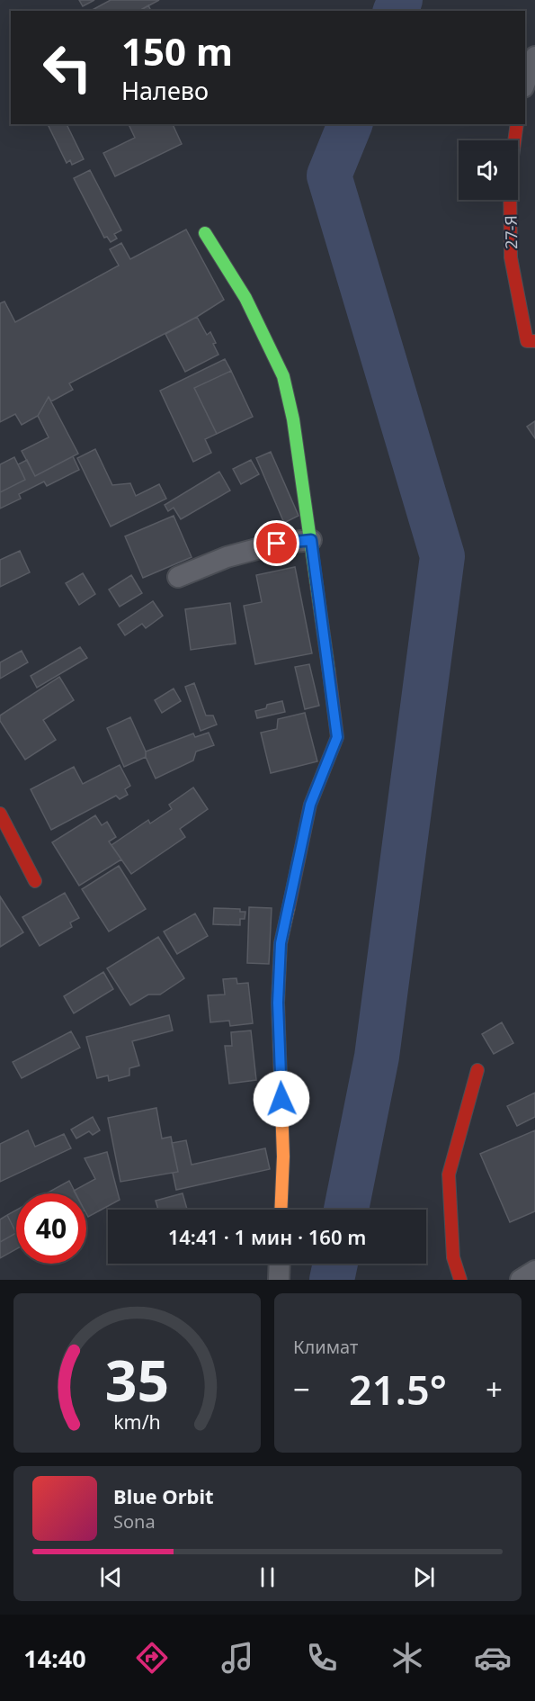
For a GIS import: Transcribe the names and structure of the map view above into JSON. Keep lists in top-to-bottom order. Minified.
{"streets":{"street":["27-Я"]},"page":{"turn":["150 m","Налево"],"limit":"40","trip":"14:41 · 1 мин · 160 m","tile":"Климат","heat":["−","21.5°","+"],"song":["Blue Orbit","Sona"],"tabs":"14:40","gauge":["35","km/h"]}}
